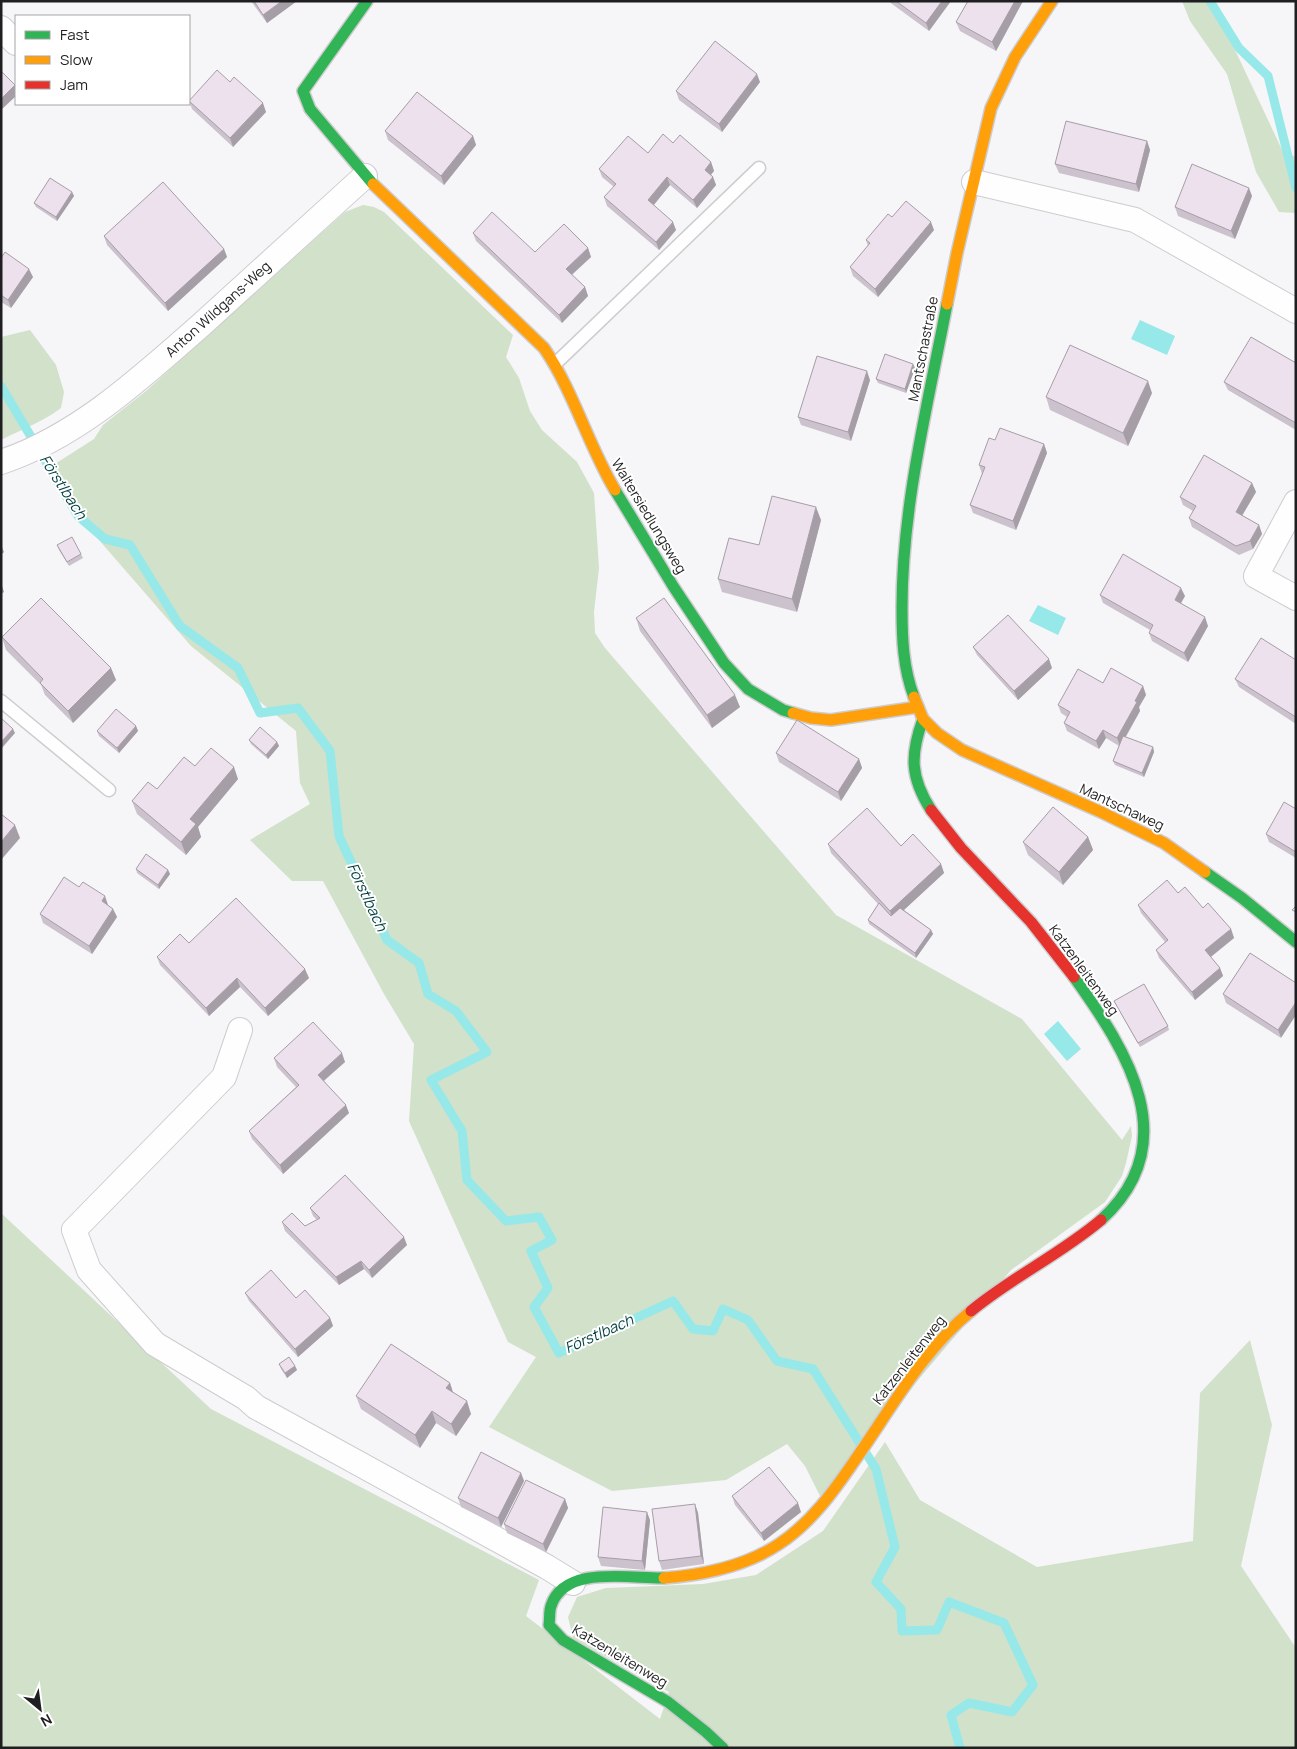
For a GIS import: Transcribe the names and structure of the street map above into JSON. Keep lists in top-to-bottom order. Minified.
{"streets":{"street":["Anton Wildgans-Weg","Mantschastraße","Waltersiedlungsweg","Mantschaweg","Katzenleitenweg"]},"crossings":[["Anton Wildgans-Weg","Waltersiedlungsweg"],["Mantschastraße","Waltersiedlungsweg"],["Mantschastraße","Mantschaweg"],["Mantschastraße","Katzenleitenweg"],["Mantschaweg","Katzenleitenweg"]],"water":["Förstlbach"],"legend":["Fast","Slow","Jam"],"north":"bottom right"}
